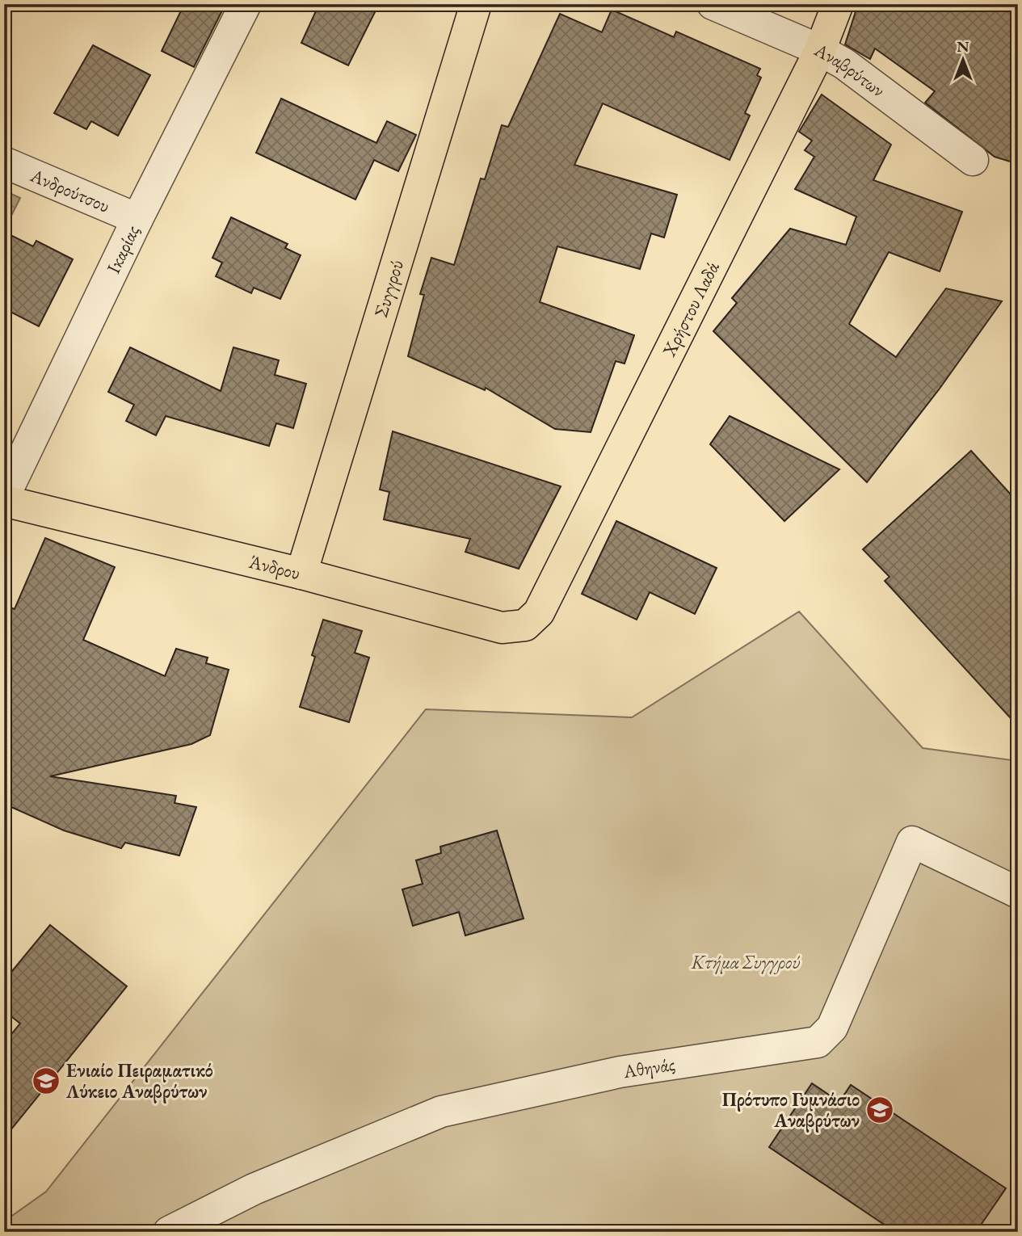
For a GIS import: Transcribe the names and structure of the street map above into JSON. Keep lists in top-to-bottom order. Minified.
{"streets":{"main road":["Συγγρού","Χρήστου Λαδά","Άνδρου"],"street":["Αναβρύτων","Ανδρούτσου","Ικαρίας","Αθηνάς"]},"crossings":[["Αναβρύτων","Χρήστου Λαδά"],["Ανδρούτσου","Ικαρίας"],["Ικαρίας","Άνδρου"],["Συγγρού","Άνδρου"],["Χρήστου Λαδά","Άνδρου"]],"parks":["Κτήμα Συγγρού"],"places":{"school or university":["Ενιαίο Πειραματικό Λύκειο Αναβρύτων","Πρότυπο Γυμνάσιο Αναβρύτων"]},"north":"top"}
